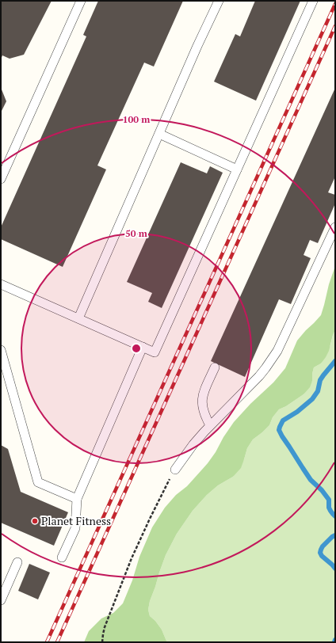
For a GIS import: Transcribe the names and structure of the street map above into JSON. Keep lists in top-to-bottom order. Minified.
{"places":["Planet Fitness"],"rings":["100 m","50 m"]}
